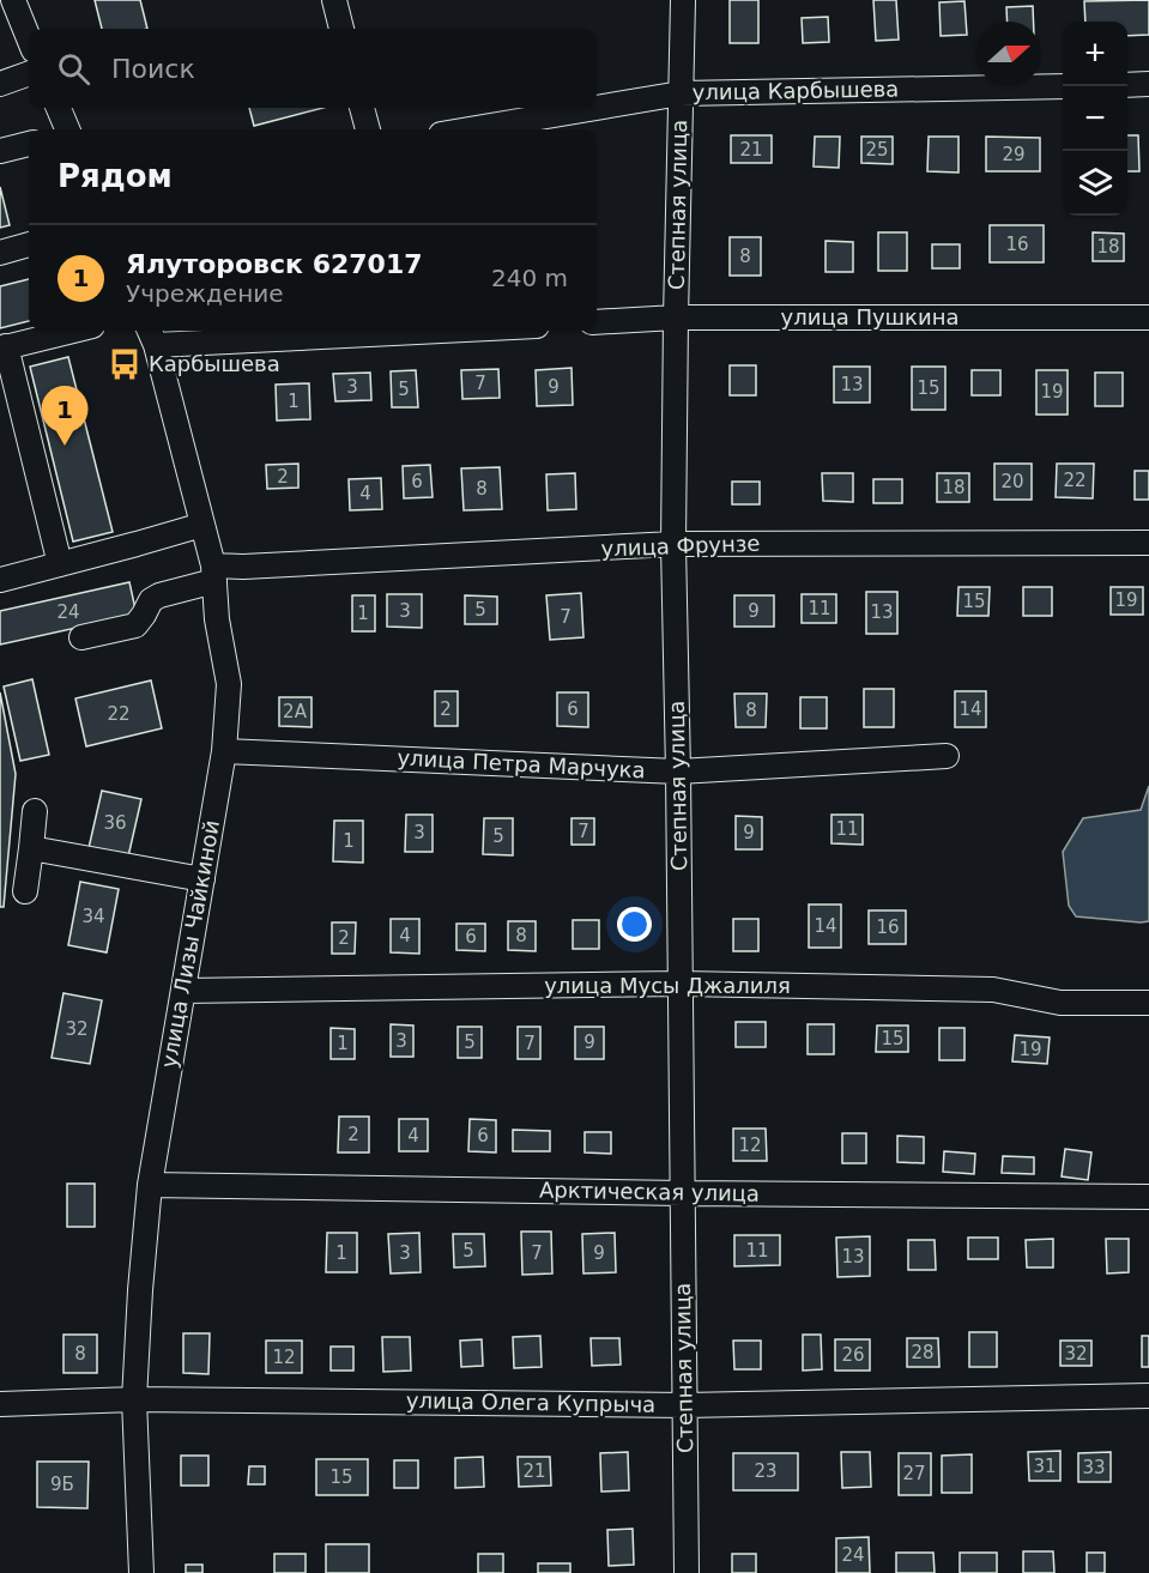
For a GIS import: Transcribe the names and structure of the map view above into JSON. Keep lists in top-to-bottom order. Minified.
{"streets":{"street":["улица Карбышева","Степная улица","улица Пушкина","улица Фрунзе","улица Петра Марчука","улица Лизы Чайкиной","улица Мусы Джалиля","Арктическая улица","улица Олега Купрыча"]},"crossings":[["улица Карбышева","Степная улица"],["Степная улица","улица Пушкина"],["Степная улица","улица Фрунзе"],["Степная улица","улица Петра Марчука"],["Степная улица","улица Мусы Джалиля"],["Степная улица","Арктическая улица"],["Степная улица","улица Олега Купрыча"],["улица Фрунзе","улица Лизы Чайкиной"],["улица Петра Марчука","улица Лизы Чайкиной"],["улица Лизы Чайкиной","улица Мусы Джалиля"],["улица Лизы Чайкиной","Арктическая улица"],["улица Лизы Чайкиной","улица Олега Купрыча"]],"places":{"bus stop":["Карбышева"]},"house_numbers":["21","25","29","16","18","8","7","13","3","9","15","5","19","1","2","22","6","20","18","8","4","19","15","11","5","3","9","24","13","1","7","2","6","14","8","2А","22","36","11","7","3","9","5","1","34","14","16","4","8","6","2","32","15","3","5","9","1","7","19","2","4","6","12","5","11","1","3","7","9","13","28","8","32","26","12","31","33","21","23","27","15","9Б","24"],"north":"right","page":{"map_buttons":["+","−"],"search":"Поиск","heading":"Рядом","list":[{"mark":"1","name":"Ялуторовск 627017","note":"Учреждение","value":"240 m"}],"pins":"1"}}
